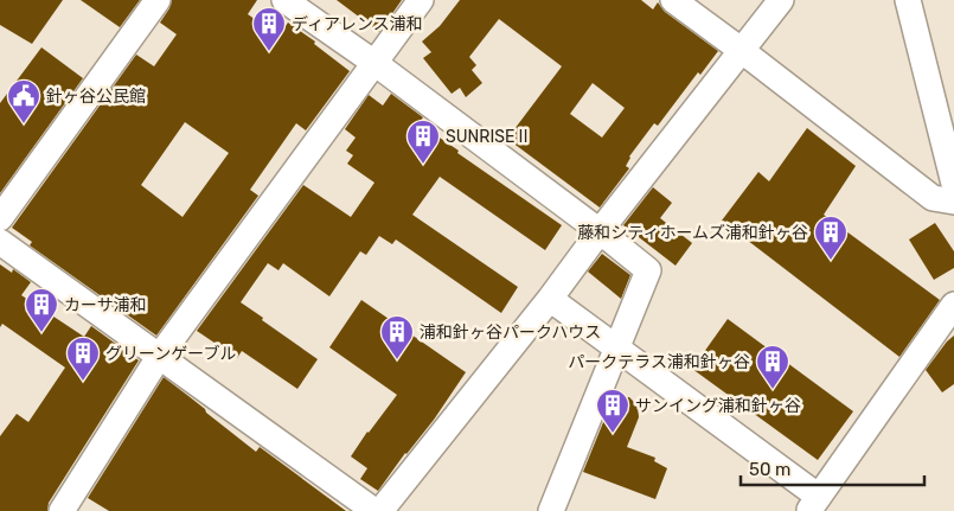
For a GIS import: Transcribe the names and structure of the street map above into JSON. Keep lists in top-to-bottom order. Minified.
{"places":{"building":["ディアレンス浦和","SUNRISEⅡ","藤和シティホームズ浦和針ヶ谷","カーサ浦和","浦和針ヶ谷パークハウス","グリーンゲーブル","パークテラス浦和針ヶ谷","サンイング浦和針ヶ谷"],"public building":["針ヶ谷公民館"]},"scale_bar":"50 m"}
